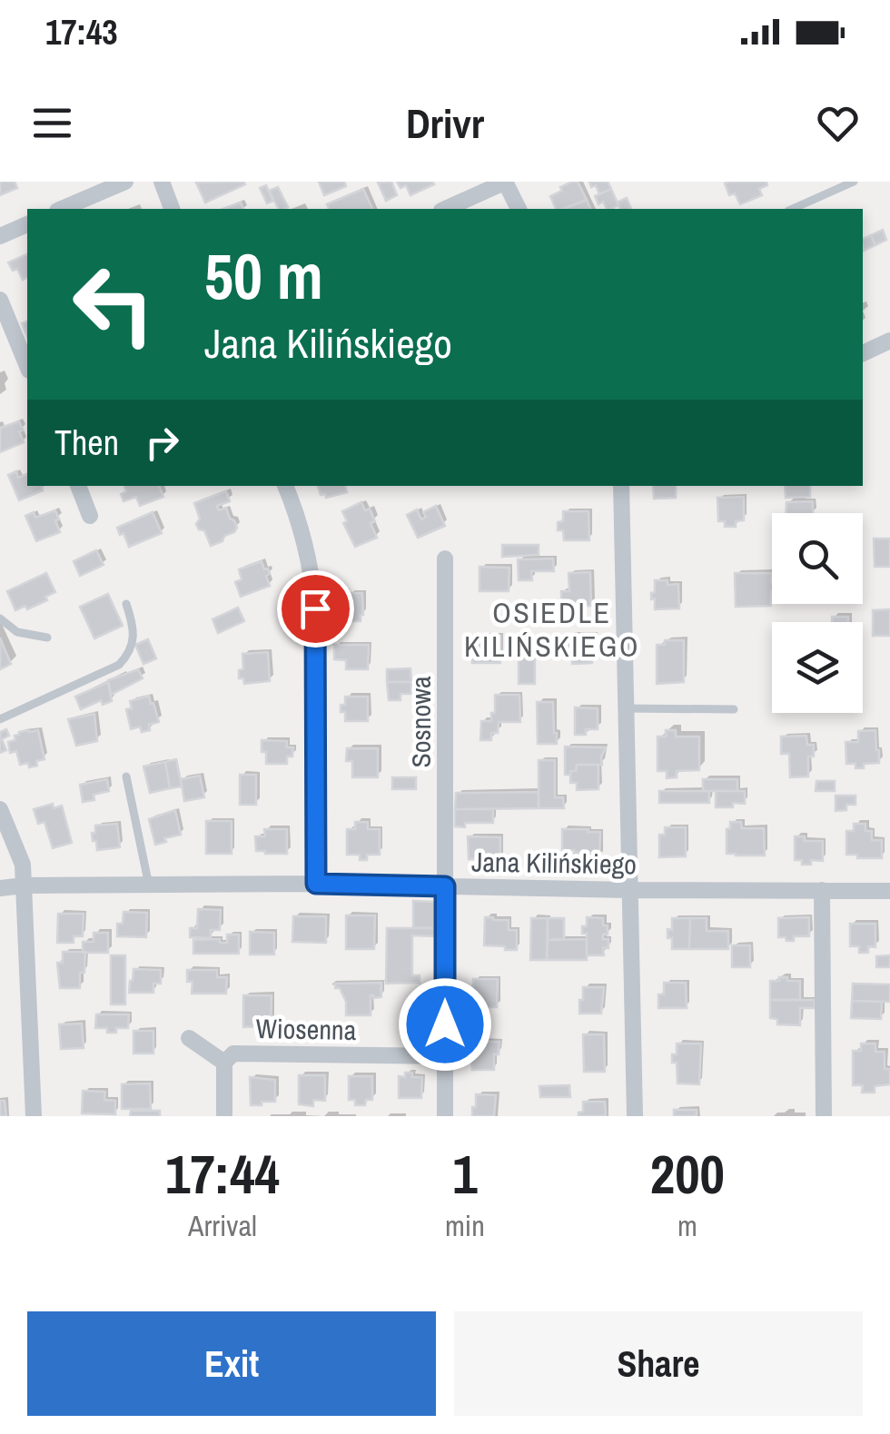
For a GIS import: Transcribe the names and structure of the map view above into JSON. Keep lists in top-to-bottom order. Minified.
{"streets":{"street":["Sosnowa","Jana Kilińskiego","Wiosenna"]},"crossings":[["Sosnowa","Jana Kilińskiego"],["Sosnowa","Wiosenna"]],"districts":["OSIEDLE KILIŃSKIEGO"],"page":{"status":"17:43","header":"Drivr","turn":["50 m","Jana Kilińskiego"],"then":"Then","eta":["17:44","Arrival","1","min","200","m"],"buttons":["Exit","Share"]}}
